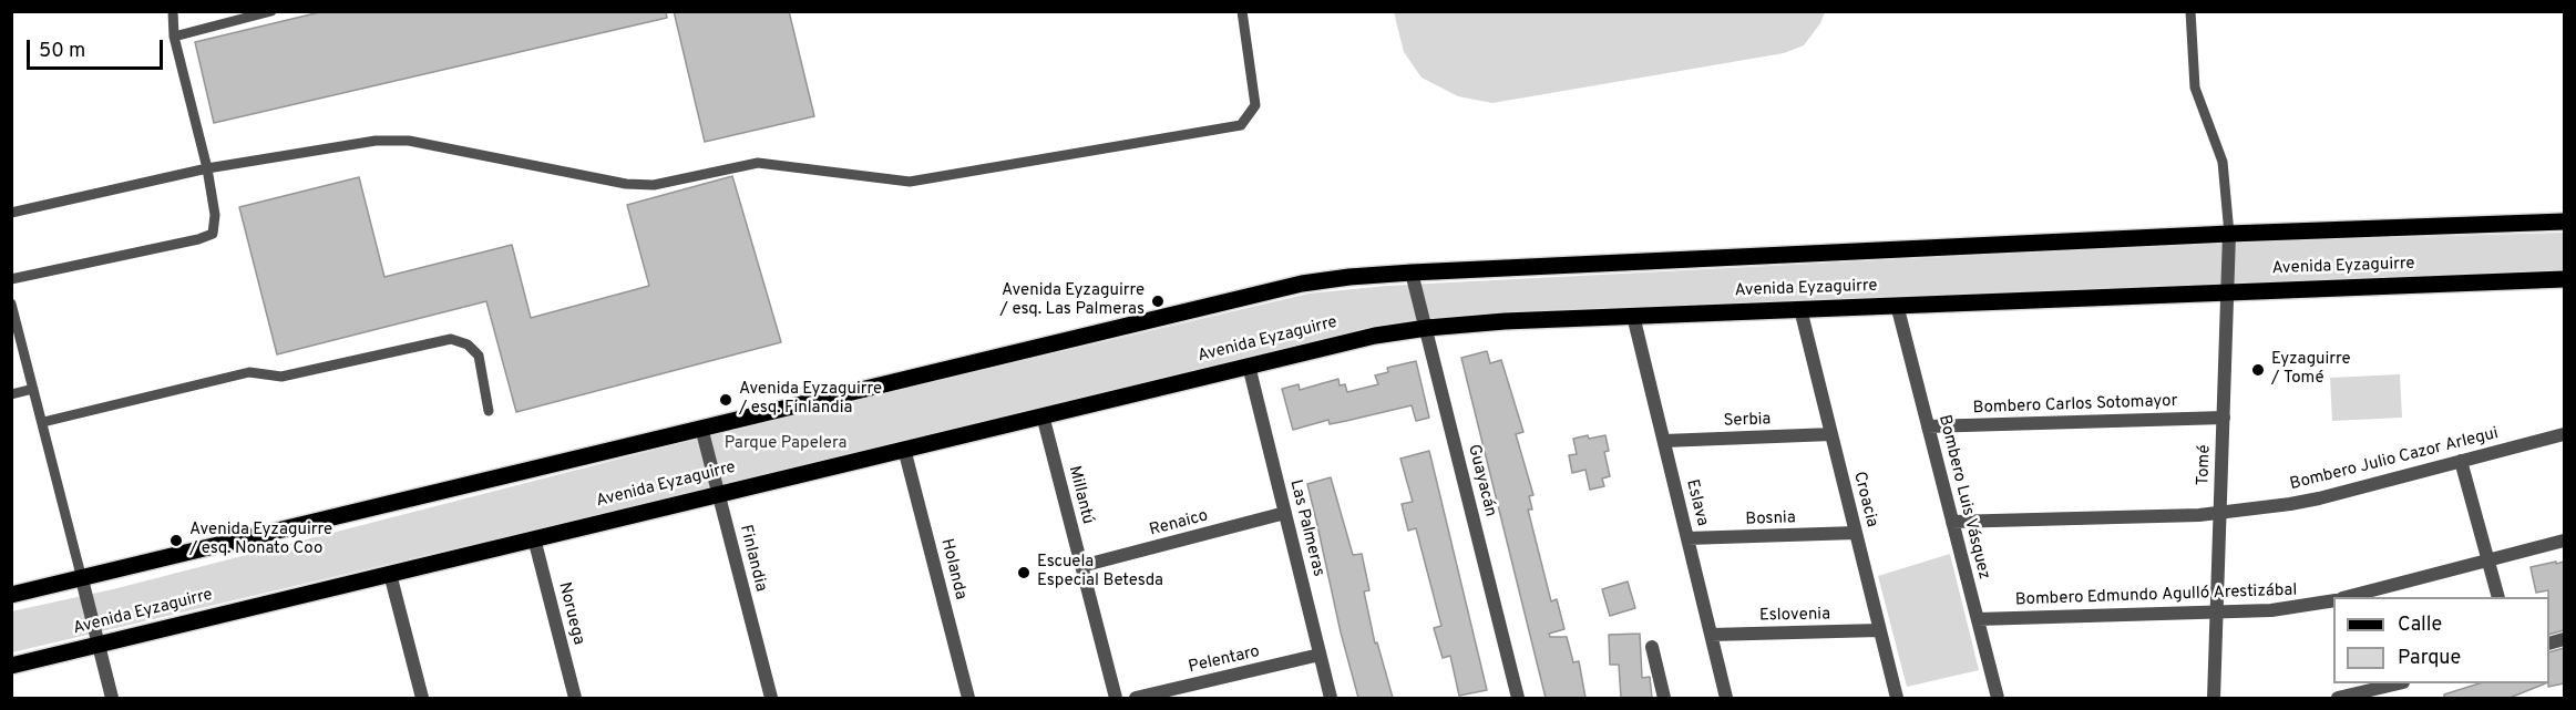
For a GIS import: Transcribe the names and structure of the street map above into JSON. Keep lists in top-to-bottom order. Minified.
{"streets":{"main road":["Avenida Eyzaguirre"],"street":["Bombero Carlos Sotomayor","Serbia","Bombero Julio Cazor Arlegui","Tomé","Guayacán","Millantú","Bombero Luis Vásquez","Croacia","Eslava","Bosnia","Renaico","Las Palmeras","Finlandia","Holanda","Bombero Edmundo Agulló Arestizábal","Noruega","Eslovenia","Pelentaro"]},"crossings":[["Avenida Eyzaguirre","Tomé"],["Avenida Eyzaguirre","Guayacán"],["Avenida Eyzaguirre","Millantú"],["Avenida Eyzaguirre","Bombero Luis Vásquez"],["Avenida Eyzaguirre","Croacia"],["Avenida Eyzaguirre","Eslava"],["Avenida Eyzaguirre","Las Palmeras"],["Avenida Eyzaguirre","Finlandia"],["Avenida Eyzaguirre","Holanda"],["Avenida Eyzaguirre","Noruega"],["Bombero Carlos Sotomayor","Tomé"],["Bombero Carlos Sotomayor","Bombero Luis Vásquez"],["Serbia","Croacia"],["Serbia","Eslava"],["Bombero Julio Cazor Arlegui","Tomé"],["Bombero Julio Cazor Arlegui","Bombero Luis Vásquez"],["Tomé","Bombero Edmundo Agulló Arestizábal"],["Millantú","Renaico"],["Bombero Luis Vásquez","Bombero Edmundo Agulló Arestizábal"],["Croacia","Bosnia"],["Croacia","Eslovenia"],["Eslava","Bosnia"],["Eslava","Eslovenia"],["Renaico","Las Palmeras"],["Las Palmeras","Pelentaro"]],"parks":["Parque Papelera"],"places":["Avenida Eyzaguirre / esq. Las Palmeras","Eyzaguirre / Tomé","Avenida Eyzaguirre / esq. Finlandia","Avenida Eyzaguirre / esq. Nonato Coo","Escuela Especial Betesda"],"legend":["Calle","Parque"],"scale_bar":"50 m"}
